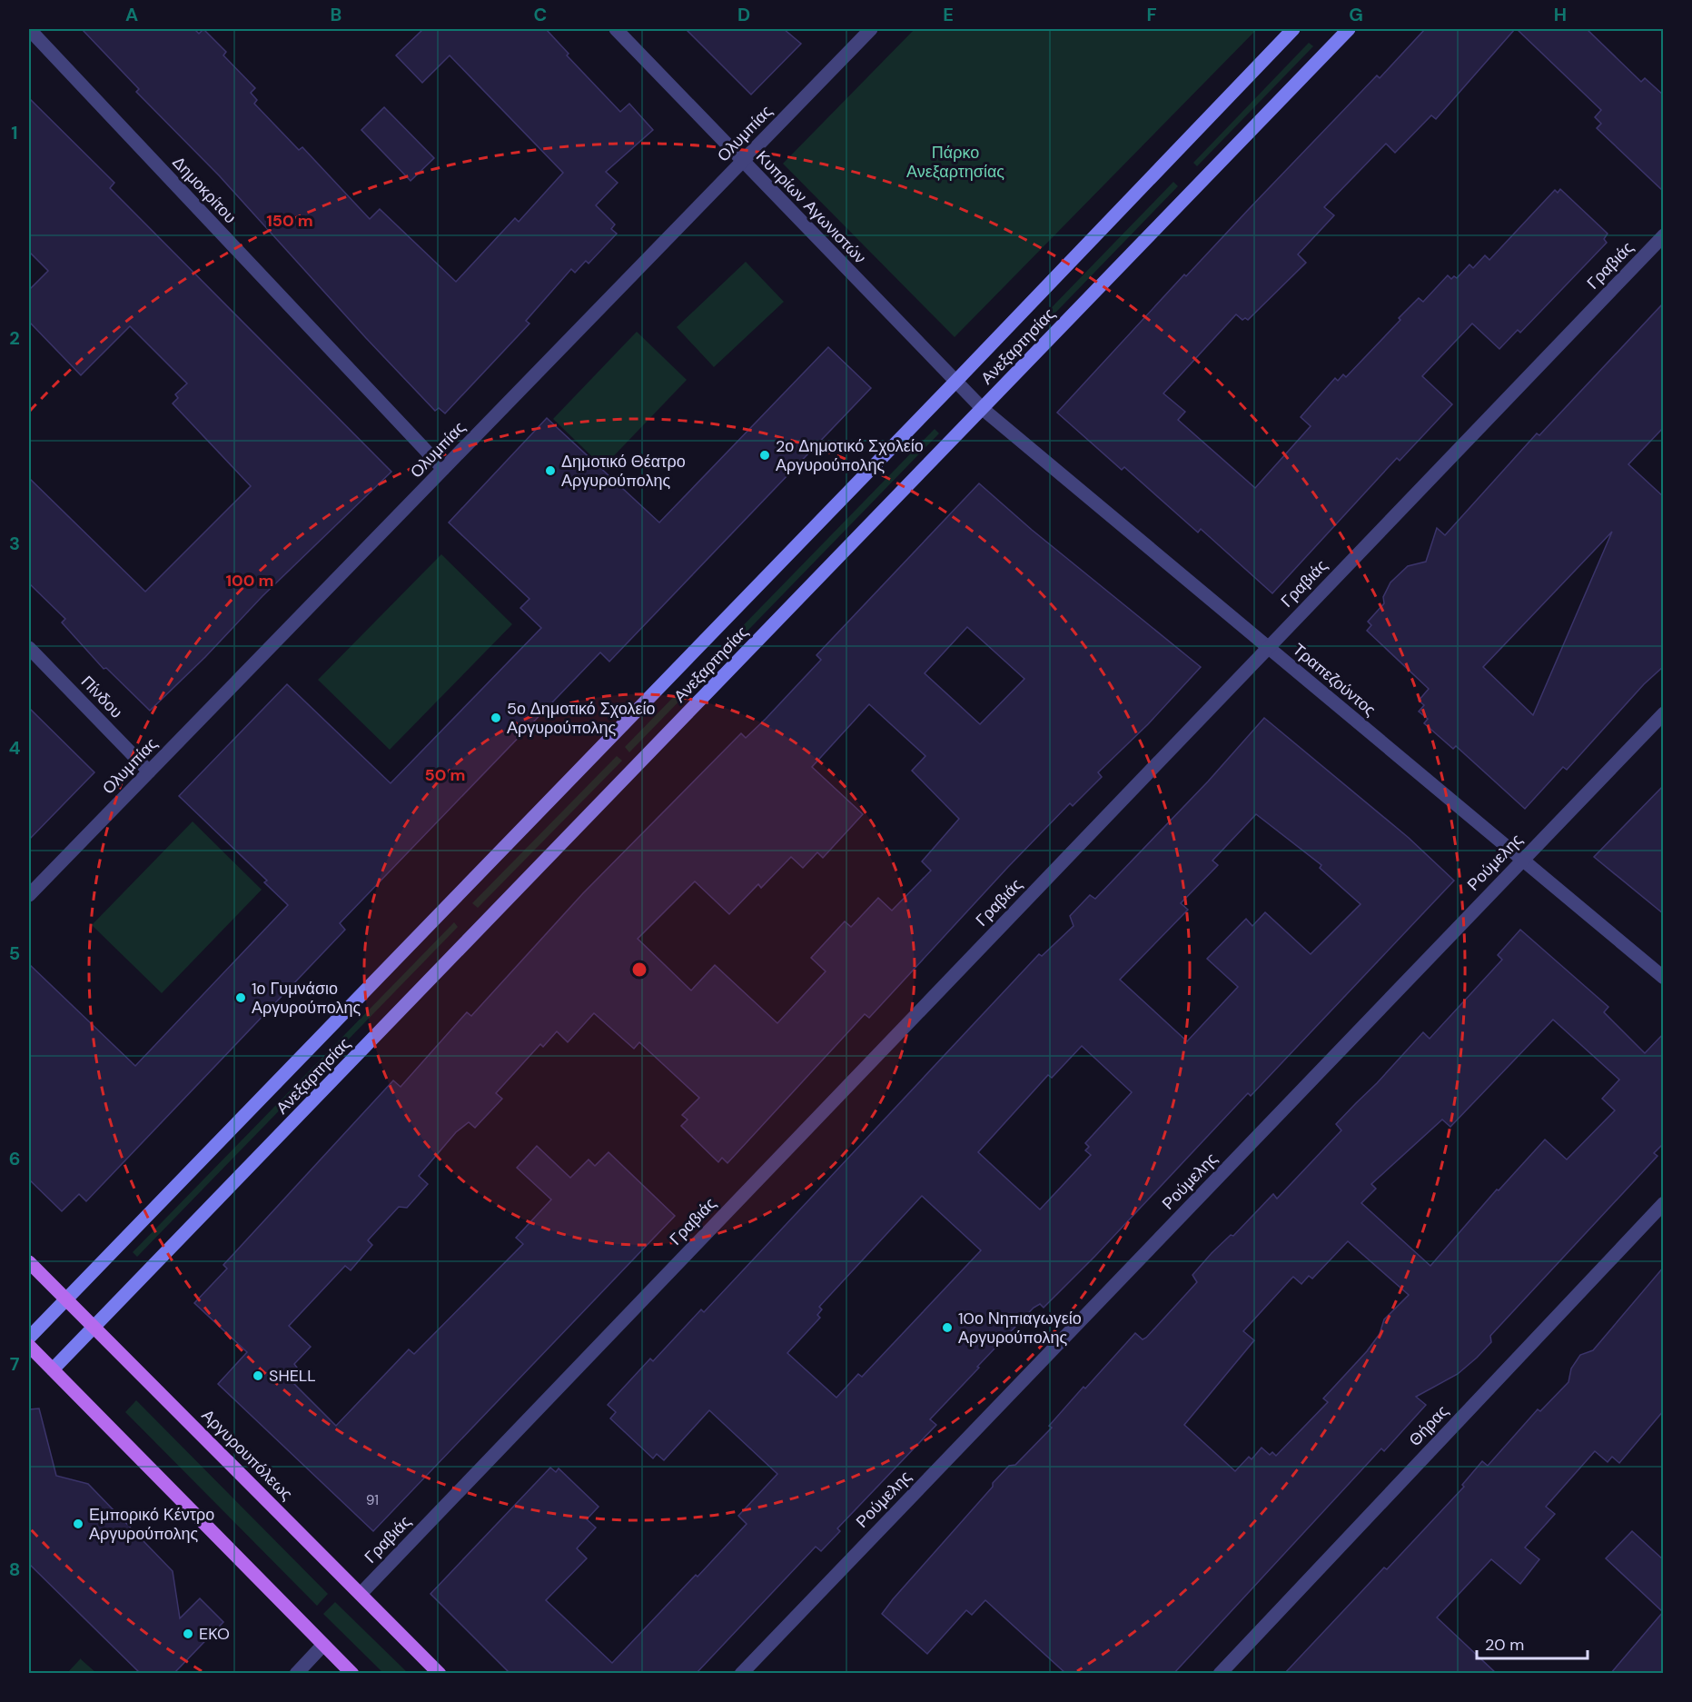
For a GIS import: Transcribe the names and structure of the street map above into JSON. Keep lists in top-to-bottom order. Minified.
{"streets":{"main road":["Ανεξαρτησίας","Αργυρουπόλεως"],"street":["Ολυμπίας","Δημοκρίτου","Κυπρίων Αγωνιστών","Γραβιάς","Τραπεζούντος","Πίνδου","Ρούμελης","Θήρας"]},"crossings":[["Ολυμπίας","Δημοκρίτου"],["Ολυμπίας","Κυπρίων Αγωνιστών"],["Ολυμπίας","Πίνδου"],["Κυπρίων Αγωνιστών","Ανεξαρτησίας"],["Κυπρίων Αγωνιστών","Τραπεζούντος"],["Γραβιάς","Τραπεζούντος"],["Γραβιάς","Αργυρουπόλεως"],["Ανεξαρτησίας","Τραπεζούντος"],["Ανεξαρτησίας","Αργυρουπόλεως"],["Τραπεζούντος","Ρούμελης"]],"parks":["Πάρκο Ανεξαρτησίας"],"places":["2ο Δημοτικό Σχολείο Αργυρούπολης","Δημοτικό Θέατρο Αργυρούπολης","5ο Δημοτικό Σχολείο Αργυρούπολης","1ο Γυμνάσιο Αργυρούπολης","10ο Νηπιαγωγείο Αργυρούπολης","SHELL","Εμπορικό Κέντρο Αργυρούπολης","EKO"],"house_numbers":["91"],"scale_bar":"20 m","grid":{"columns":["A","B","C","D","E","F","G","H"],"rows":["1","2","3","4","5","6","7","8"]},"rings":["150 m","100 m","50 m"]}
